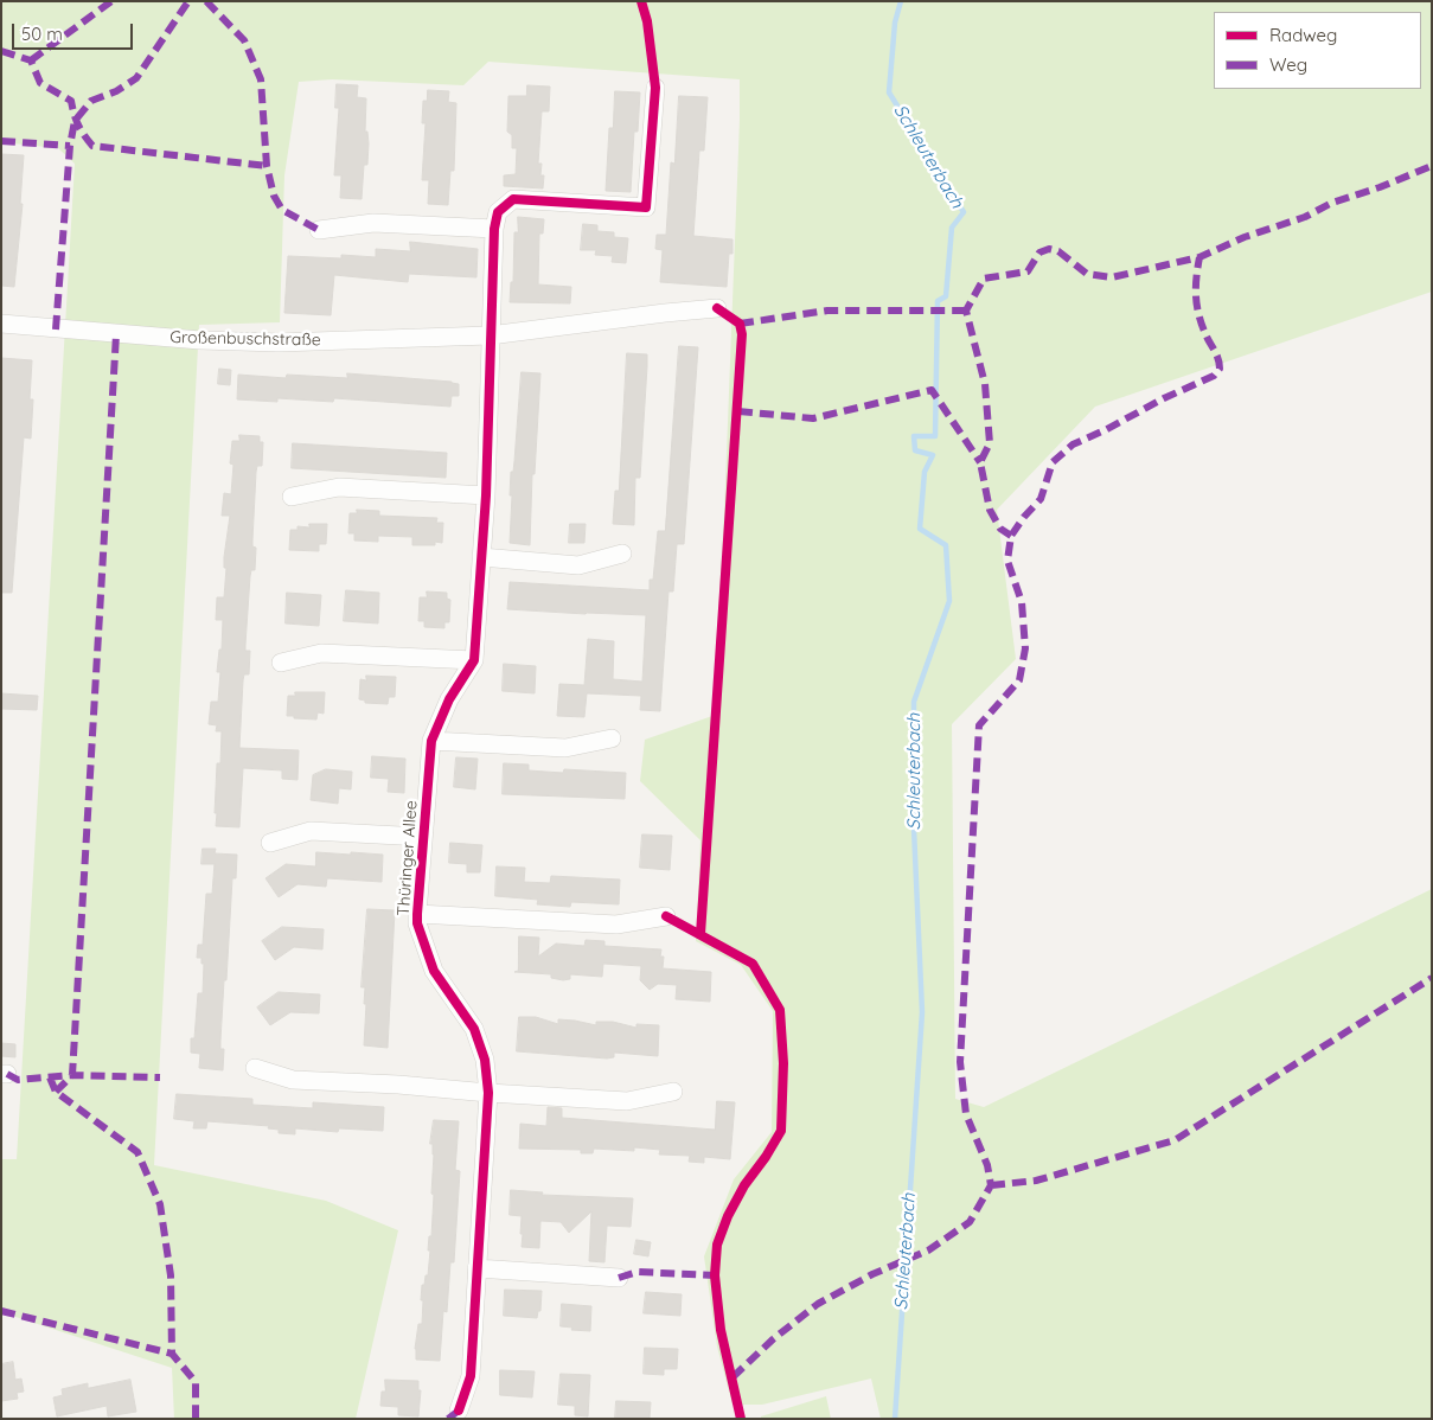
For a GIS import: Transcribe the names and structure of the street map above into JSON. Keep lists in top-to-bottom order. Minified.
{"streets":{"street":["Großenbuschstraße","Thüringer Allee"]},"crossings":[["Großenbuschstraße","Thüringer Allee"]],"water":["Schleuterbach"],"legend":["Radweg","Weg"],"scale_bar":"50 m"}
